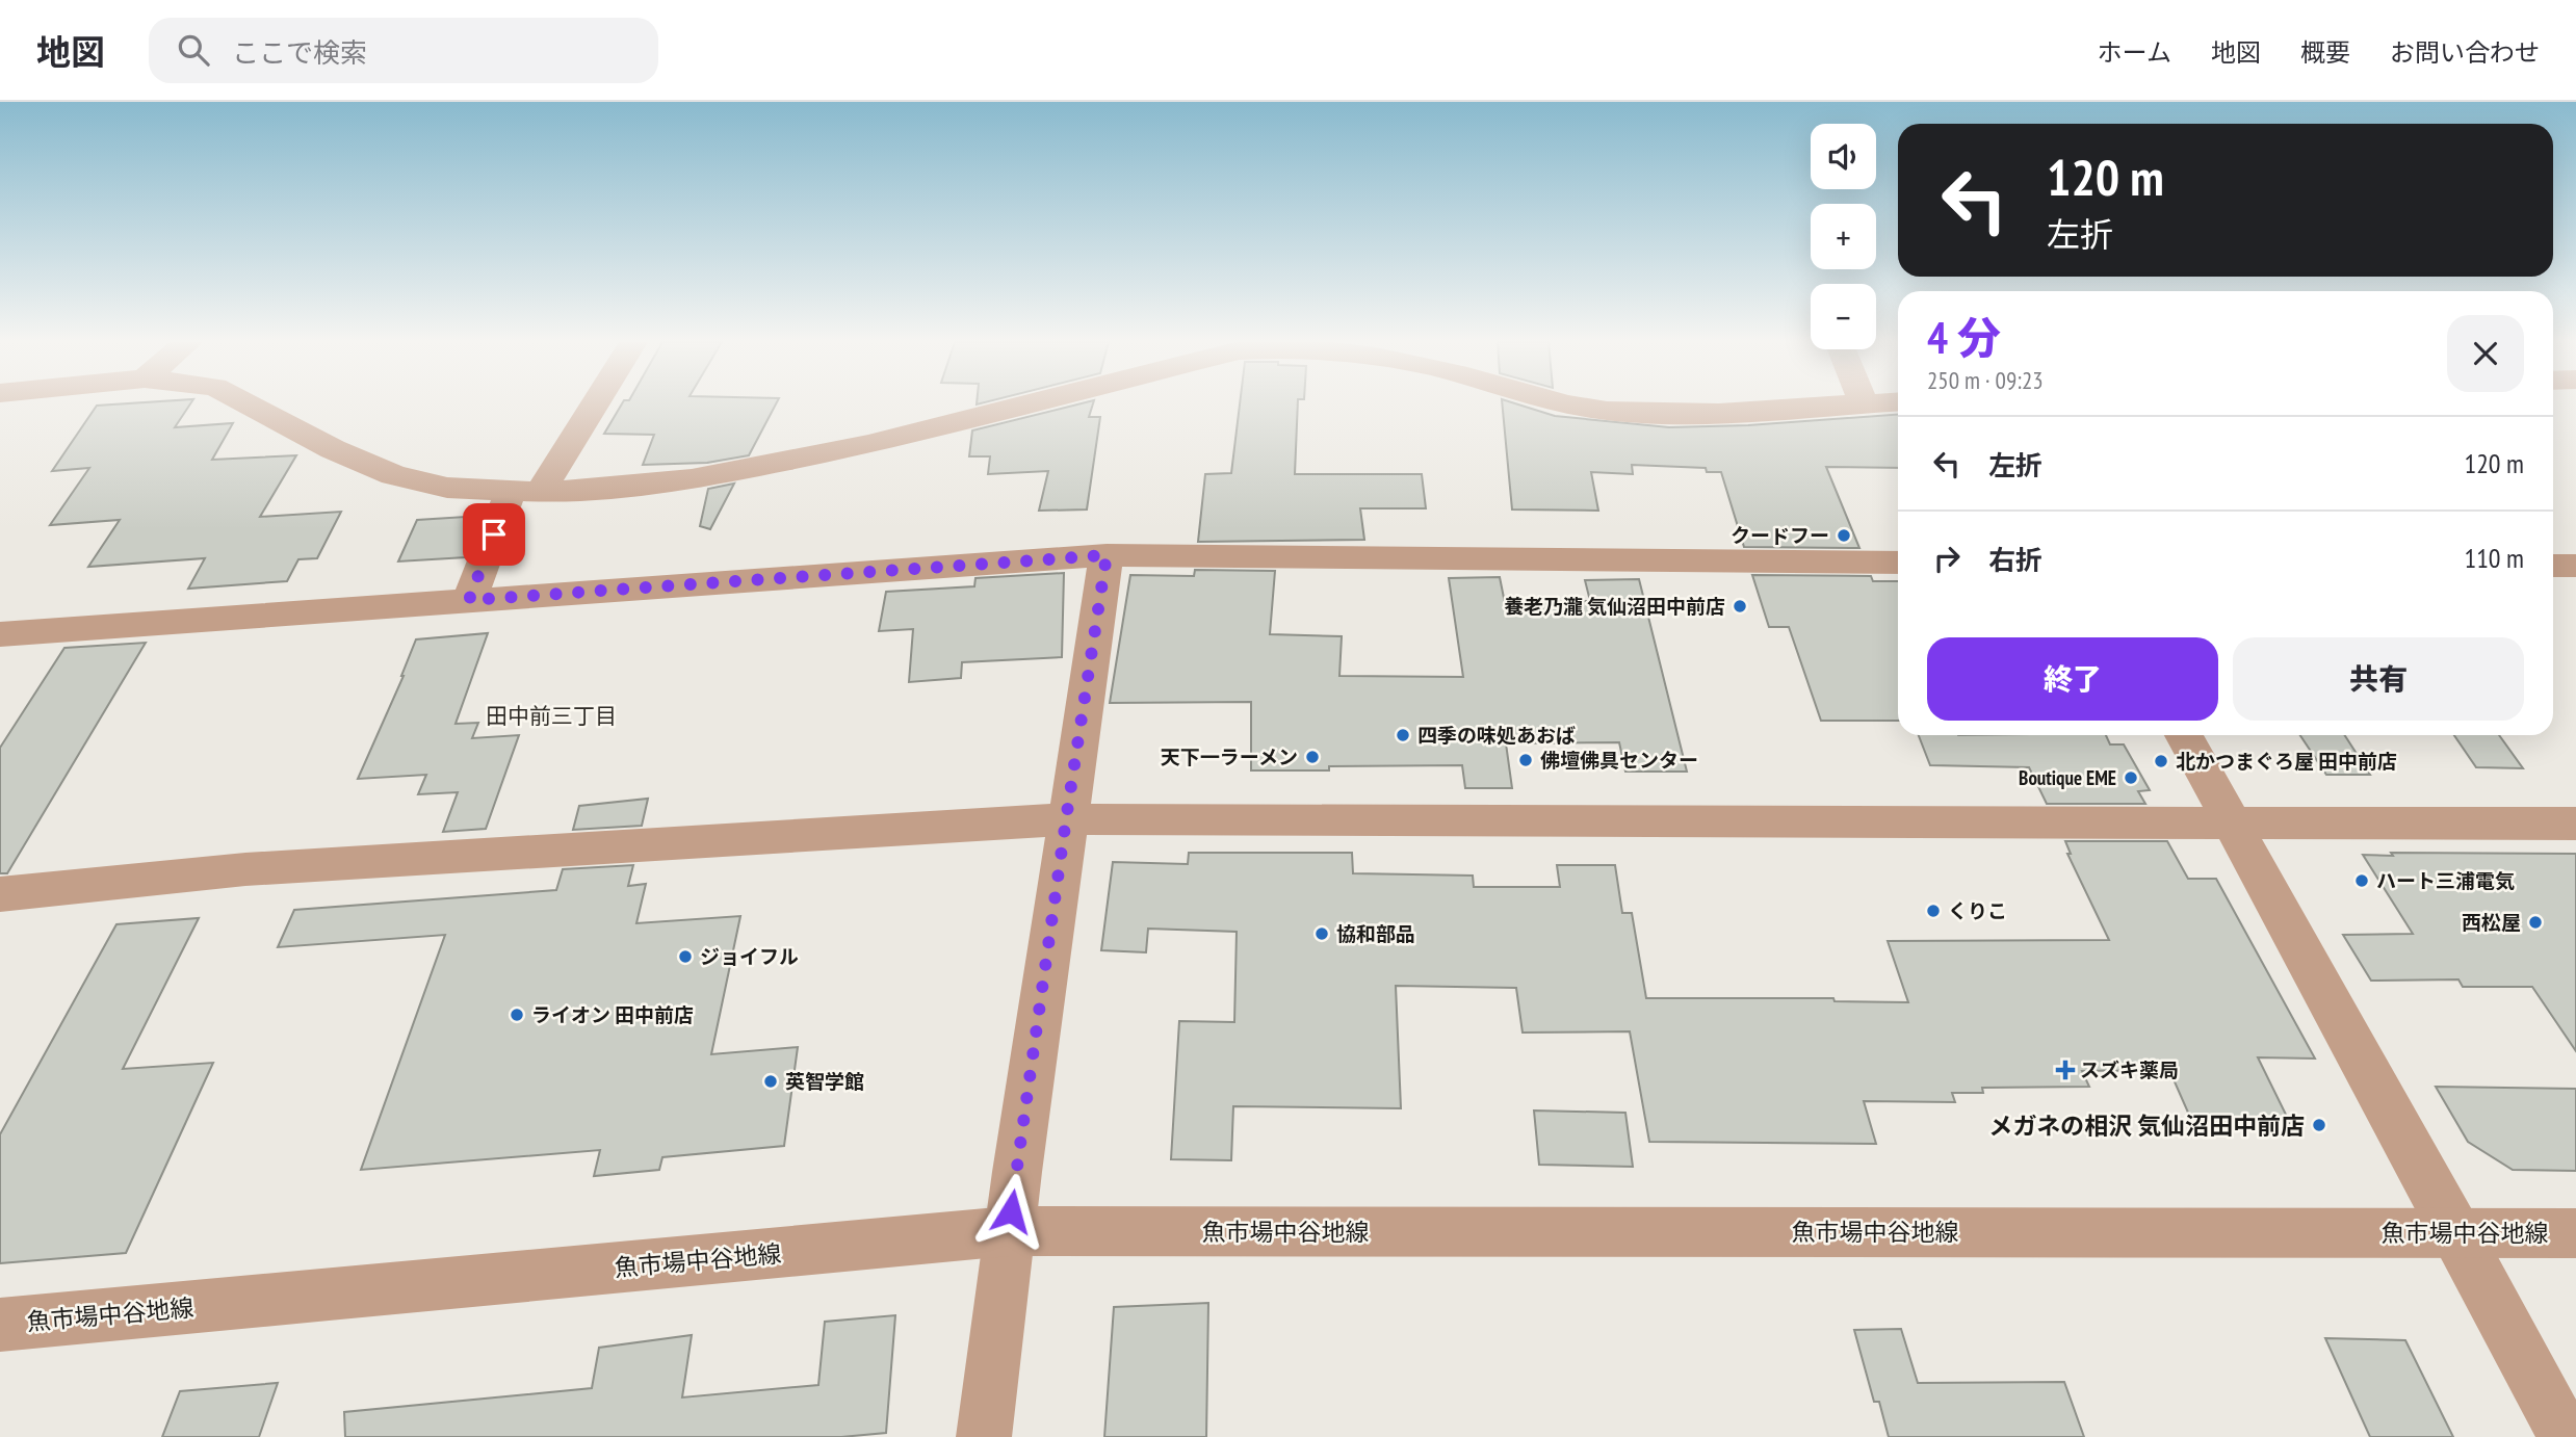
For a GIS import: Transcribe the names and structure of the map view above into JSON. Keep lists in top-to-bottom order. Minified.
{"streets":{"street":["魚市場中谷地線"]},"districts":["田中前三丁目"],"places":{"other":["クードフー","養老乃瀧 気仙沼田中前店","四季の味処あおば","天下一ラーメン","佛壇佛具センター","北かつまぐろ屋 田中前店","Boutique EME","ハート三浦電気","くりこ","西松屋","協和部品","ジョイフル","ライオン 田中前店","英智学館","メガネの相沢 気仙沼田中前店"],"health":["スズキ薬局"]},"page":{"header":"地図","search":"ここで検索","nav":["ホーム","地図","概要","お問い合わせ"],"map_buttons":["+","−"],"turn":["120 m","左折"],"heading":["4 分","250 m · 09:23"],"list":[{"name":"左折","value":"120 m"},{"name":"右折","value":"110 m"}],"buttons":["終了","共有"]}}
